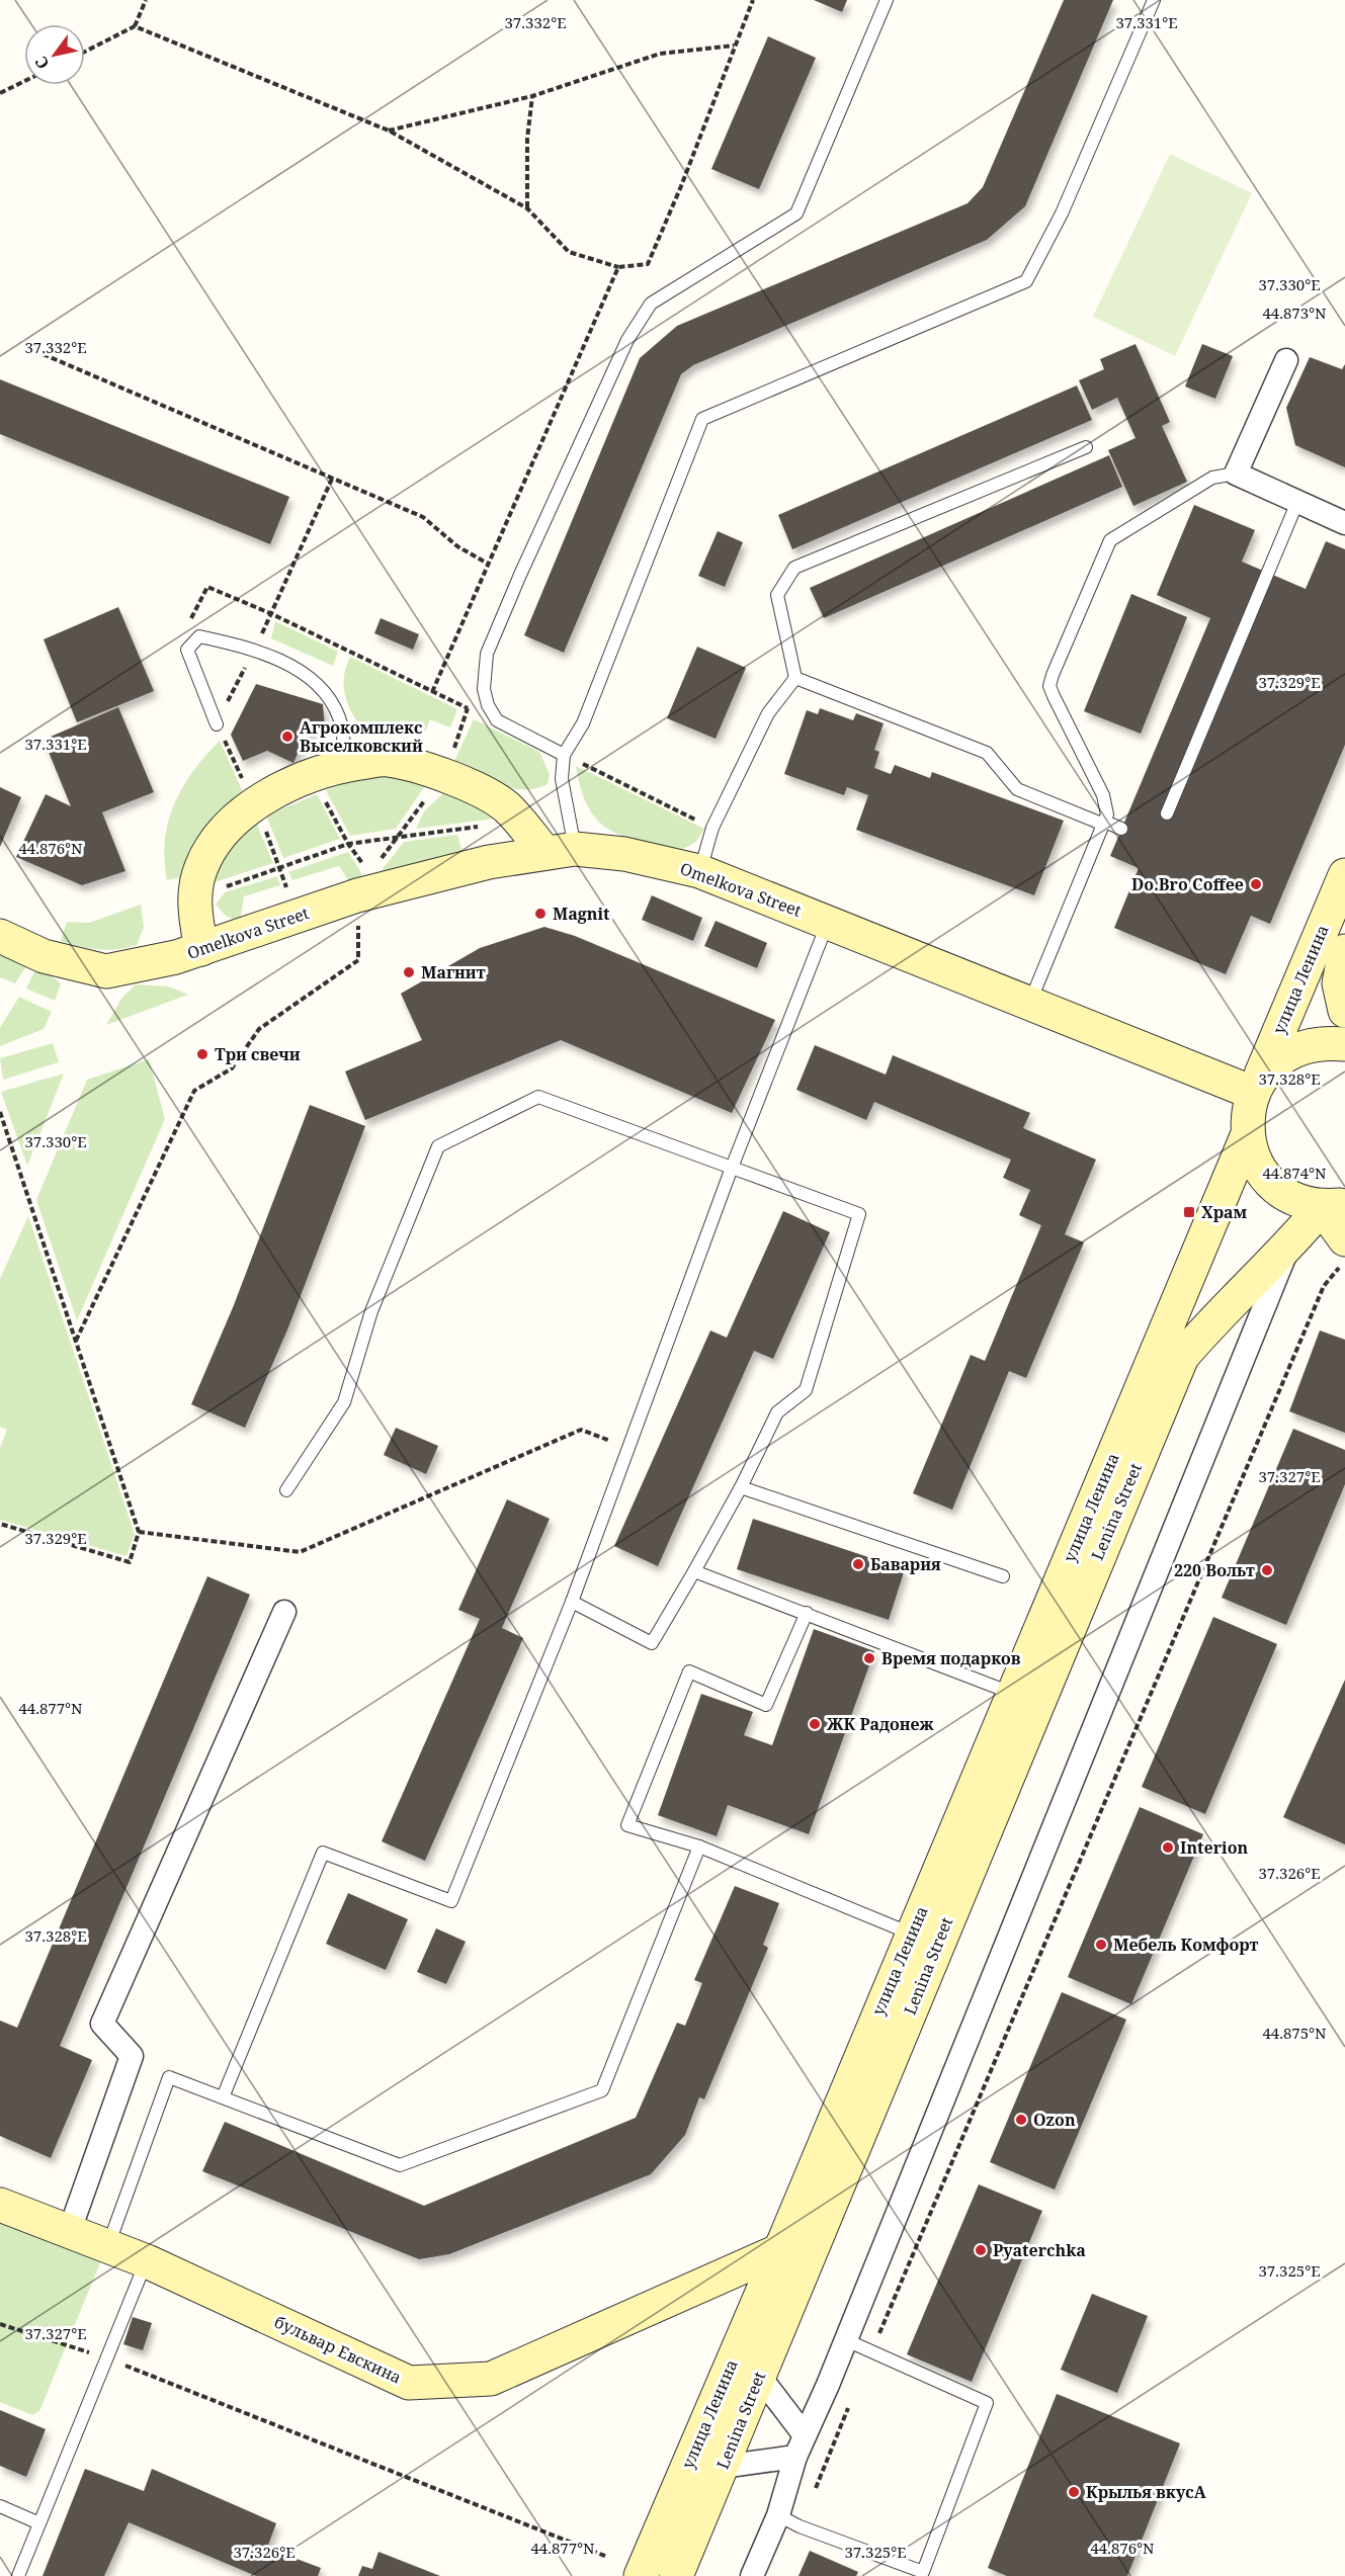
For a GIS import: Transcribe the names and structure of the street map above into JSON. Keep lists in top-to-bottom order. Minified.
{"streets":{"street":["Omelkova Street","улица Ленина","Lenina Street","бульвар Евскина"]},"crossings":[["Omelkova Street","улица Ленина"],["улица Ленина","Lenina Street"],["улица Ленина","бульвар Евскина"]],"places":{"other":["Агрокомплекс Выселковский","Do.Bro Coffee","Magnit","Магнит","Три свечи","Бавария","220 Вольт","Время подарков","ЖК Радонеж","Interion","Мебель Комфорт","Ozon","Pyaterchka","Крылья вкусА"],"transit":["Храм"]},"north":"bottom left","coordinates":["37.332°E","37.331°E","37.330°E","44.873°N","37.329°E","44.876°N","37.328°E","44.874°N","37.327°E","44.877°N","37.326°E","44.875°N","37.325°E"]}
